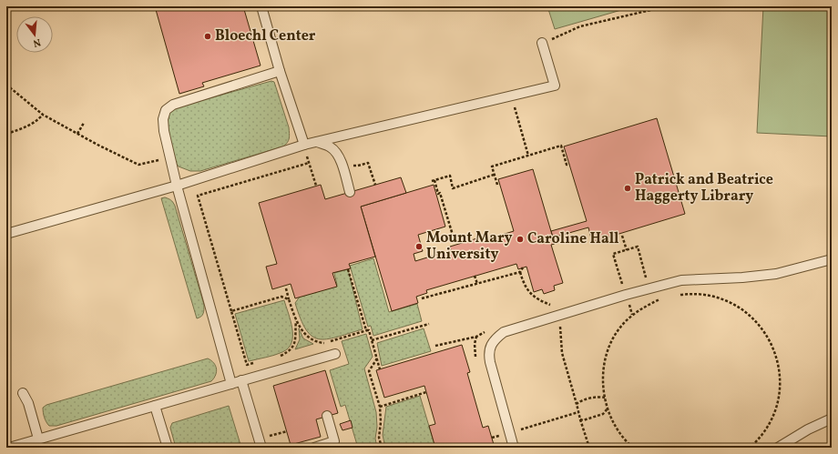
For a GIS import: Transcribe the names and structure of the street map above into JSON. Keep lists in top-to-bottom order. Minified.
{"places":["Bloechl Center","Patrick and Beatrice Haggerty Library","Caroline Hall","Mount Mary University"],"north":"bottom"}
